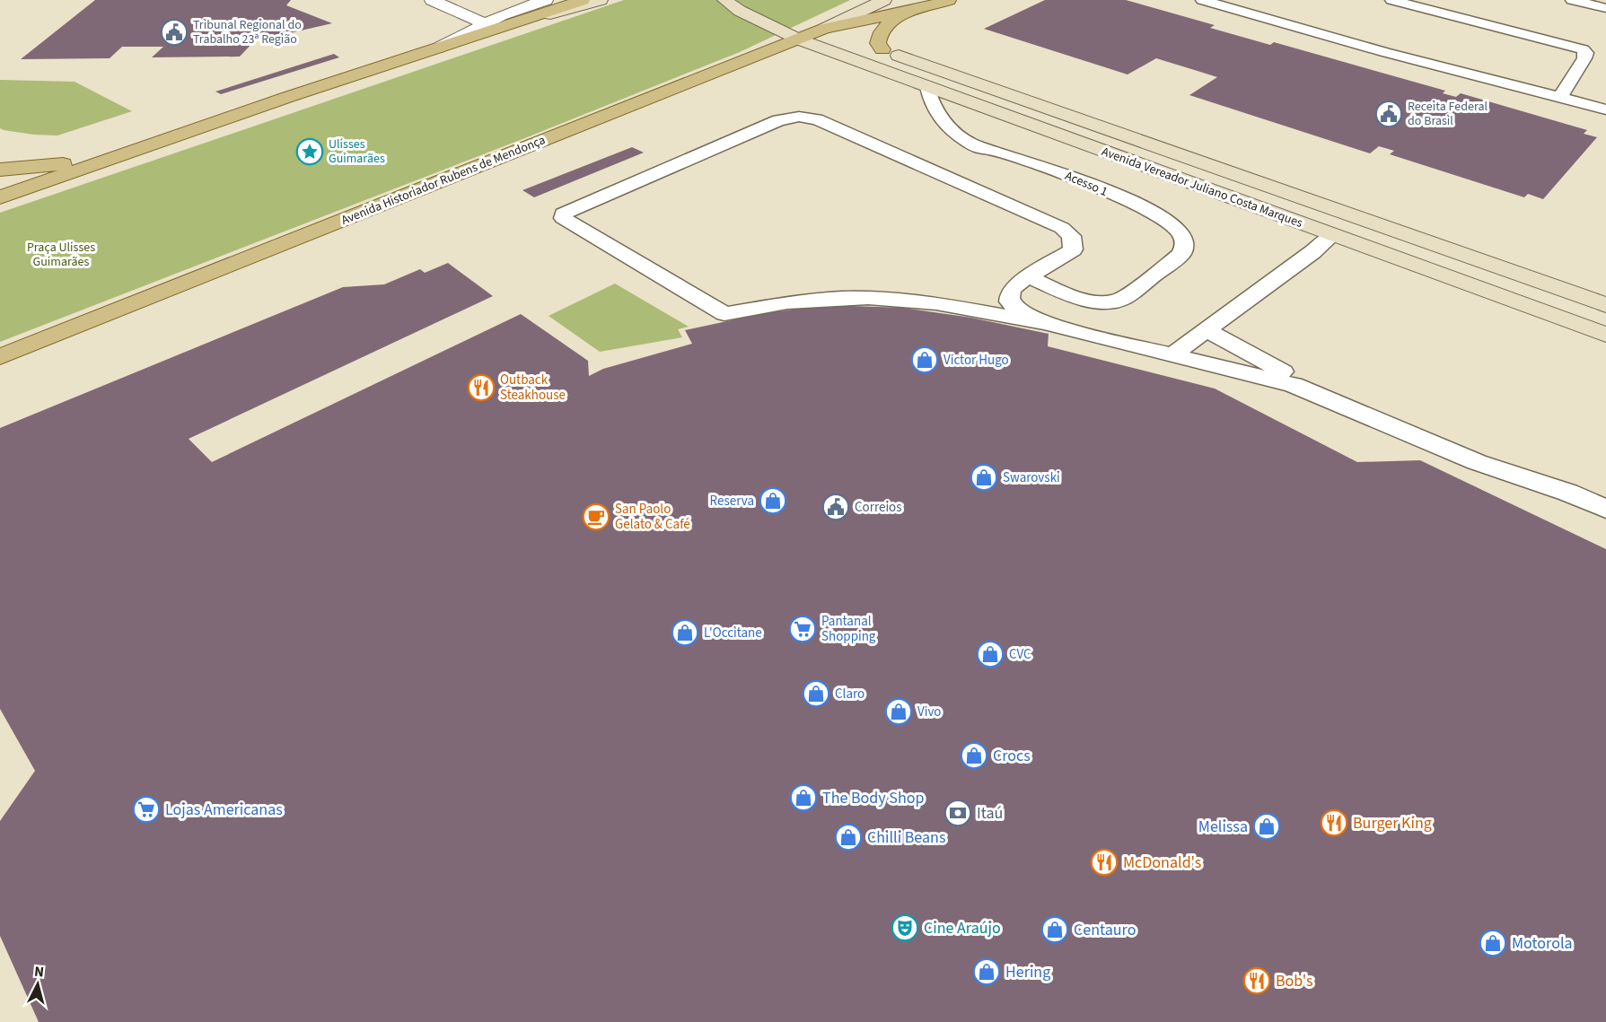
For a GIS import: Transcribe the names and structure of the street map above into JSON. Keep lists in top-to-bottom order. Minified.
{"streets":{"main road":["Avenida Historiador Rubens de Mendonça","Avenida Vereador Juliano Costa Marques"],"lane":["Acesso 1"]},"crossings":[["Avenida Historiador Rubens de Mendonça","Avenida Vereador Juliano Costa Marques"],["Acesso 1","Avenida Vereador Juliano Costa Marques"]],"parks":["Praça Ulisses Guimarães"],"places":{"public building":["Tribunal Regional do Trabalho 23ª Região","Receita Federal do Brasil","Correios"],"place":["Ulisses Guimarães"],"shop":["Victor Hugo","Swarovski","Reserva","L'Occitane","CVC","Claro","Vivo","Crocs","The Body Shop","Melissa","Chilli Beans","Centauro","Motorola","Hering"],"restaurant":["Outback Steakhouse","Burger King","McDonald's","Bob's"],"cafe":["San Paolo Gelato & Café"],"supermarket":["Pantanal Shopping","Lojas Americanas"],"bank":["Itaú"],"theatre":["Cine Araújo"]},"north":"top"}
